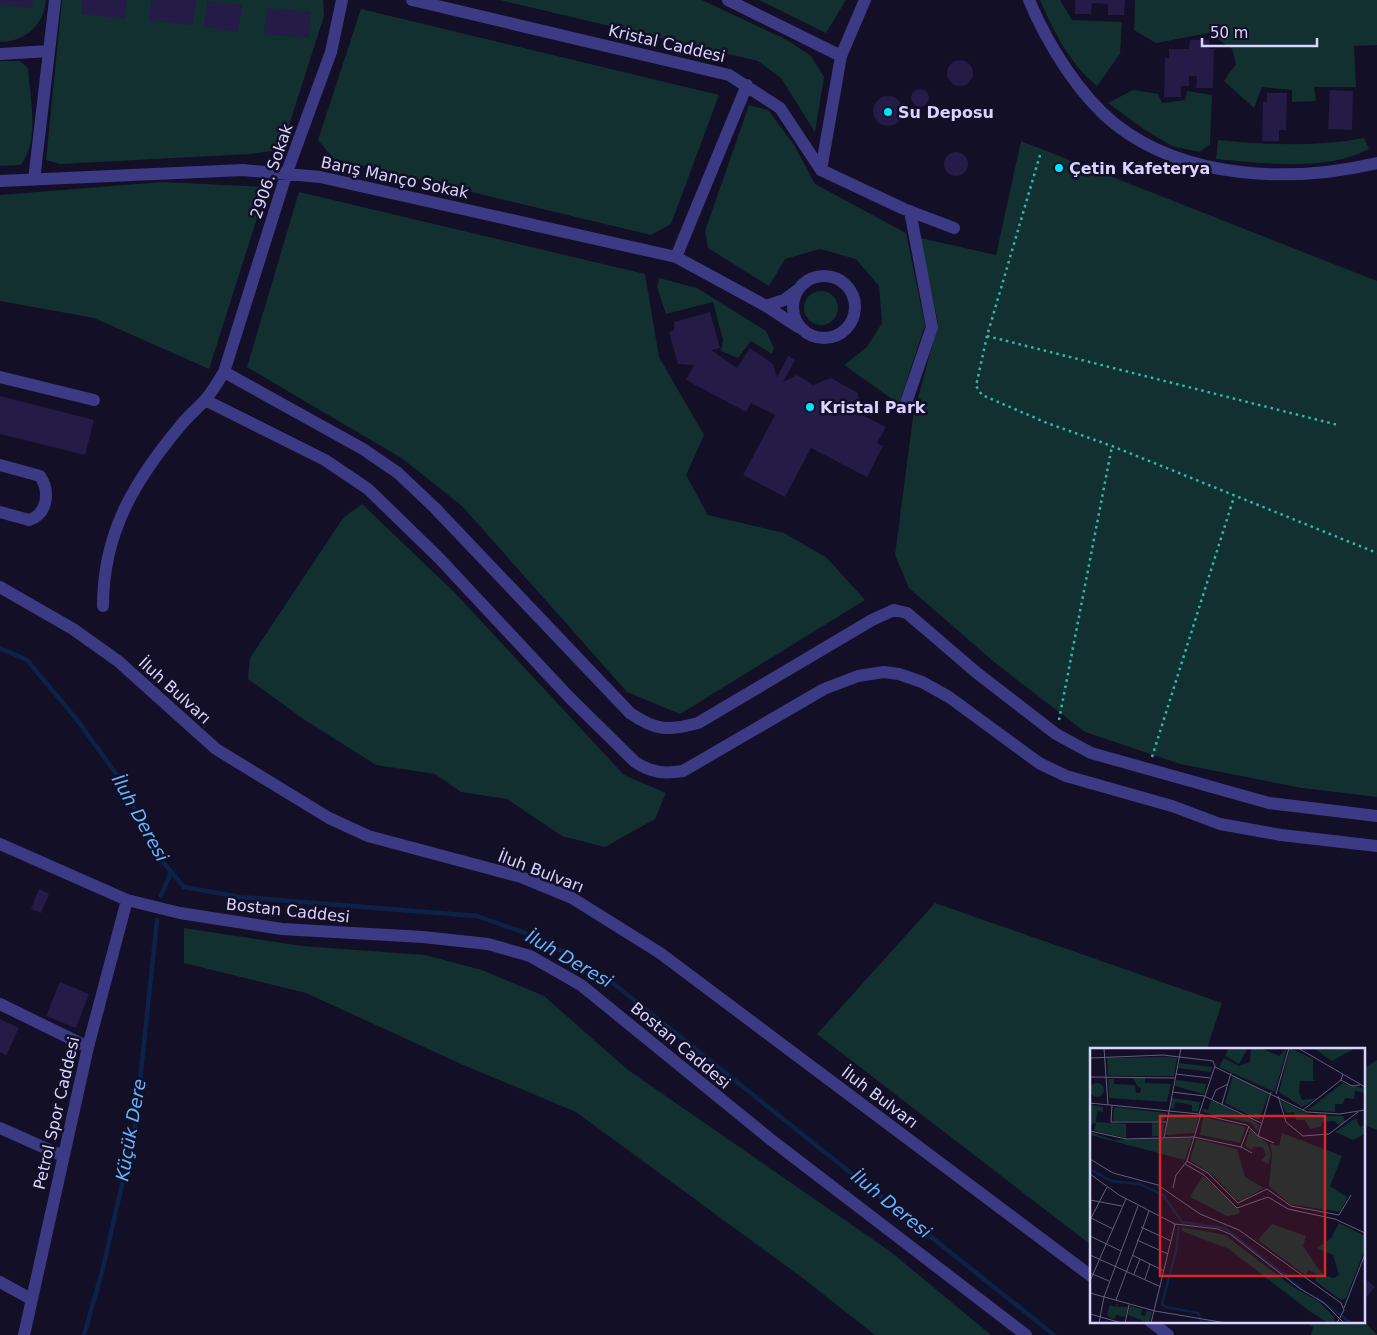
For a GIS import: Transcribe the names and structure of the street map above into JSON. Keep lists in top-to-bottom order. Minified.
{"streets":{"street":["Kristal Caddesi","2906. Sokak","Barış Manço Sokak","İluh Bulvarı","Bostan Caddesi","Petrol Spor Caddesi"]},"crossings":[["2906. Sokak","Barış Manço Sokak"],["Bostan Caddesi","Petrol Spor Caddesi"]],"water":["İluh Deresi","Küçük Dere"],"places":["Su Deposu","Çetin Kafeterya","Kristal Park"],"scale_bar":"50 m"}
